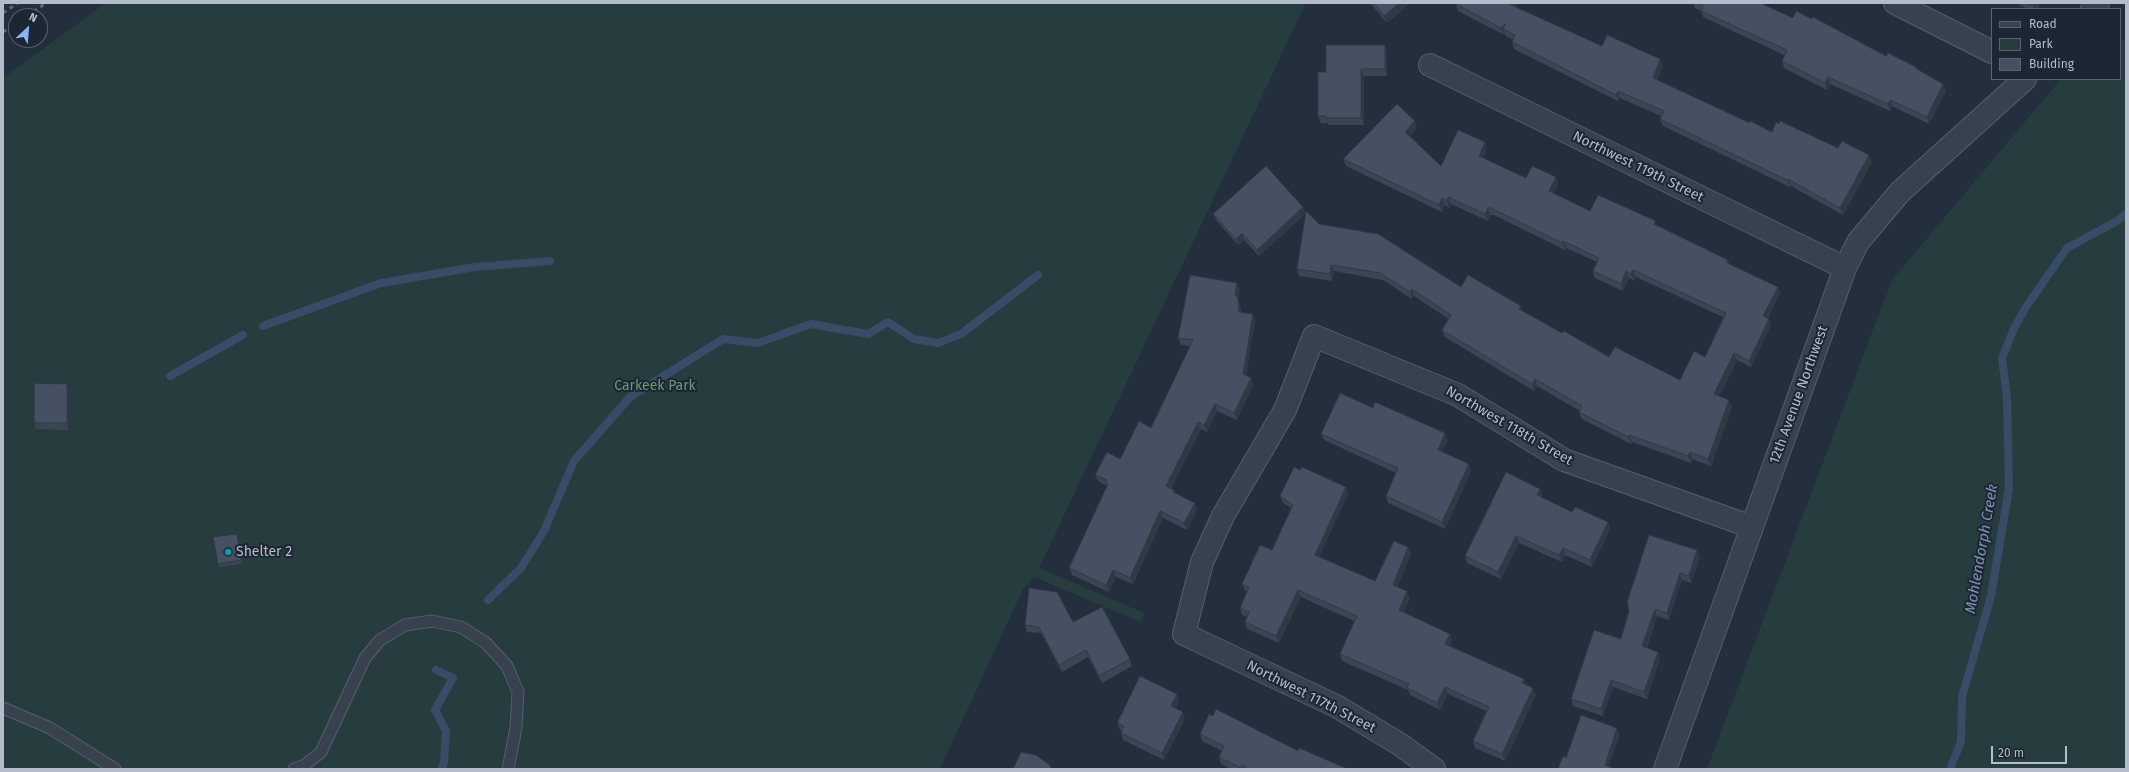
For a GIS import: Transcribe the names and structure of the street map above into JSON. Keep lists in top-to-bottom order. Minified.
{"streets":{"street":["Northwest 119th Street","12th Avenue Northwest","Northwest 118th Street","Northwest 117th Street"]},"crossings":[["Northwest 119th Street","12th Avenue Northwest"],["12th Avenue Northwest","Northwest 118th Street"],["Northwest 118th Street","Northwest 117th Street"]],"water":["Mohlendorph Creek"],"parks":["Carkeek Park"],"places":["Shelter 2"],"legend":["Road","Park","Building"],"scale_bar":"20 m","north":"top right"}
